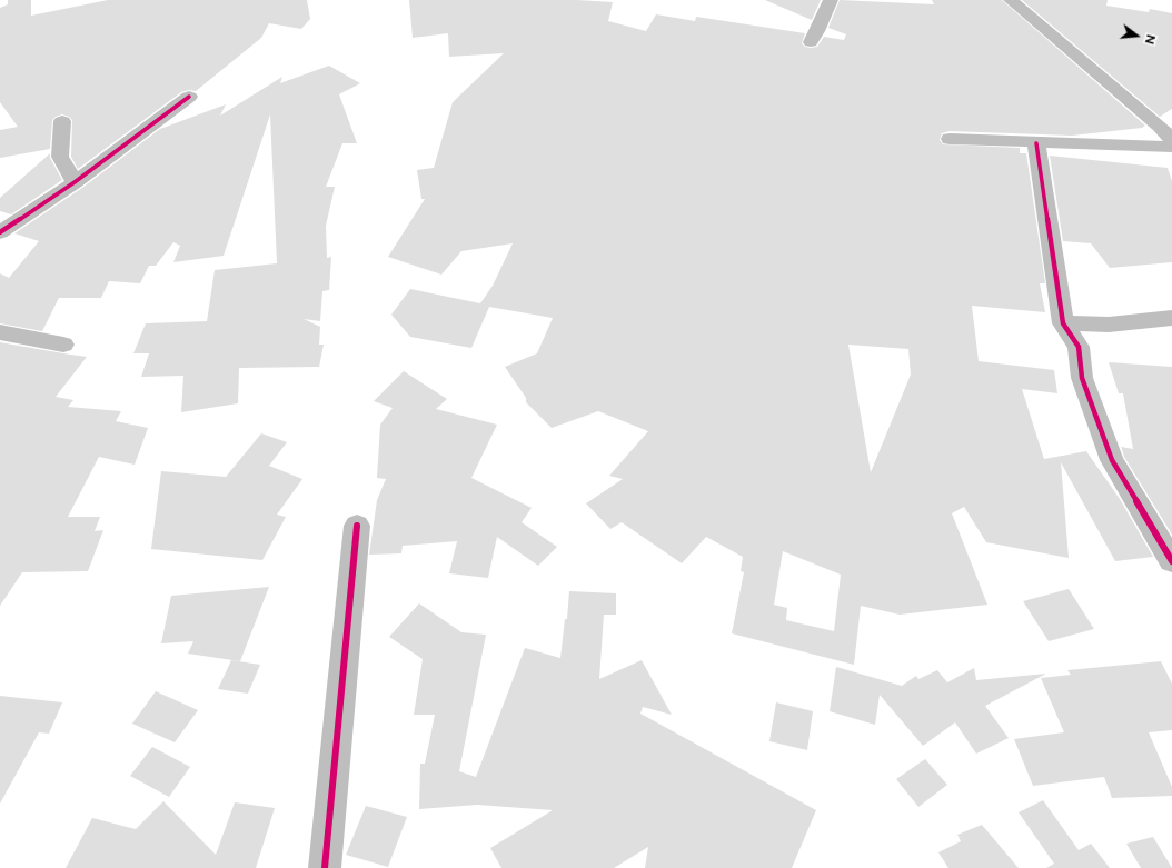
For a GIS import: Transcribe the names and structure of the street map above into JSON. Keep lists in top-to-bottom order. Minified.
{"north":"right"}
